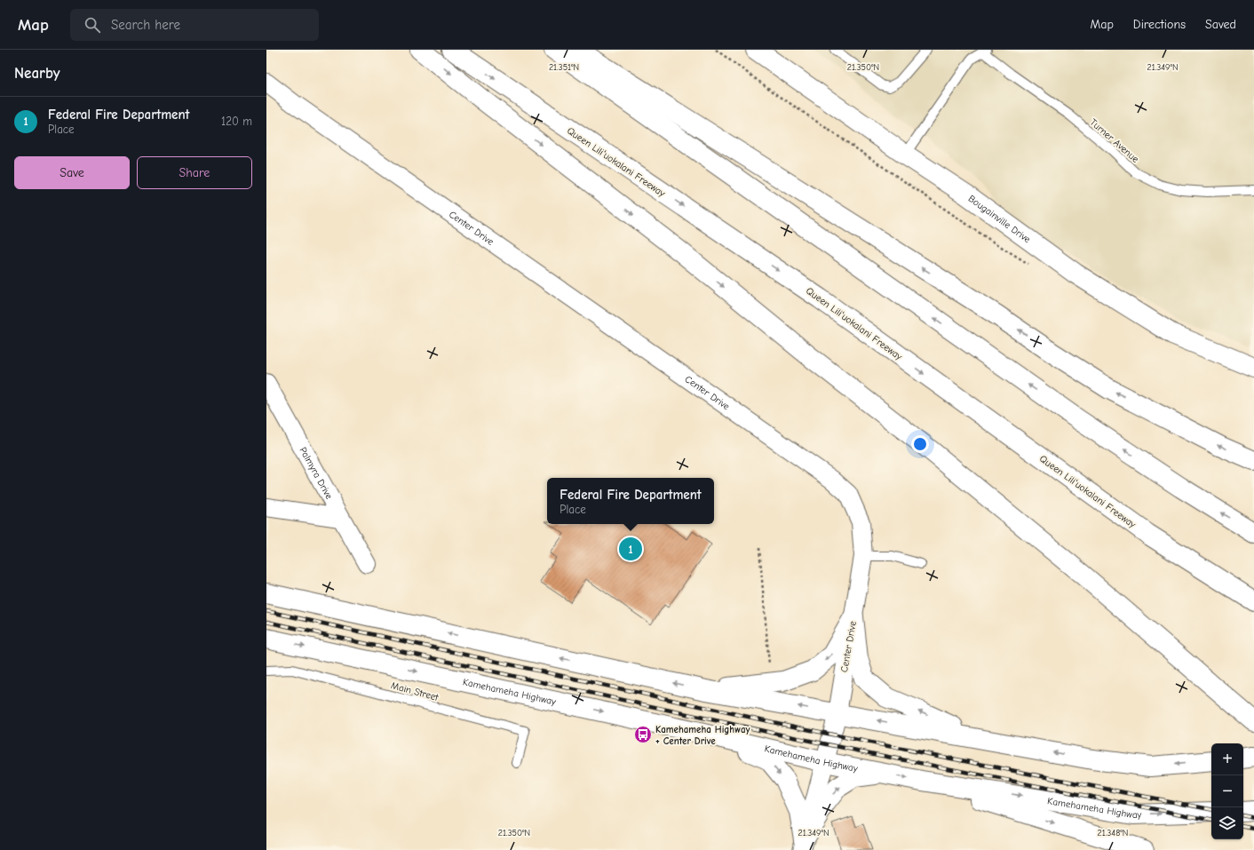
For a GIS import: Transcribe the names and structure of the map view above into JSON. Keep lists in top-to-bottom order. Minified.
{"streets":{"main road":["Queen Liliʻuokalani Freeway","Bougainville Drive","Kamehameha Highway"],"street":["Center Drive","Palmyra Drive"],"lane":["Turner Avenue","Main Street"]},"crossings":[["Center Drive","Kamehameha Highway"]],"places":{"bus stop":["Kamehameha Highway + Center Drive"]},"page":{"header":"Map","search":"Search here","nav":["Map","Directions","Saved"],"heading":"Nearby","list":[{"mark":"1","name":"Federal Fire Department","note":"Place","value":"120 m"}],"buttons":["Save","Share"],"popup":["Federal Fire Department","Place"],"pins":"1","map_buttons":["+","−"]},"coordinates":["21.349°N","21.351°N","21.350°N","21.348°N"]}
